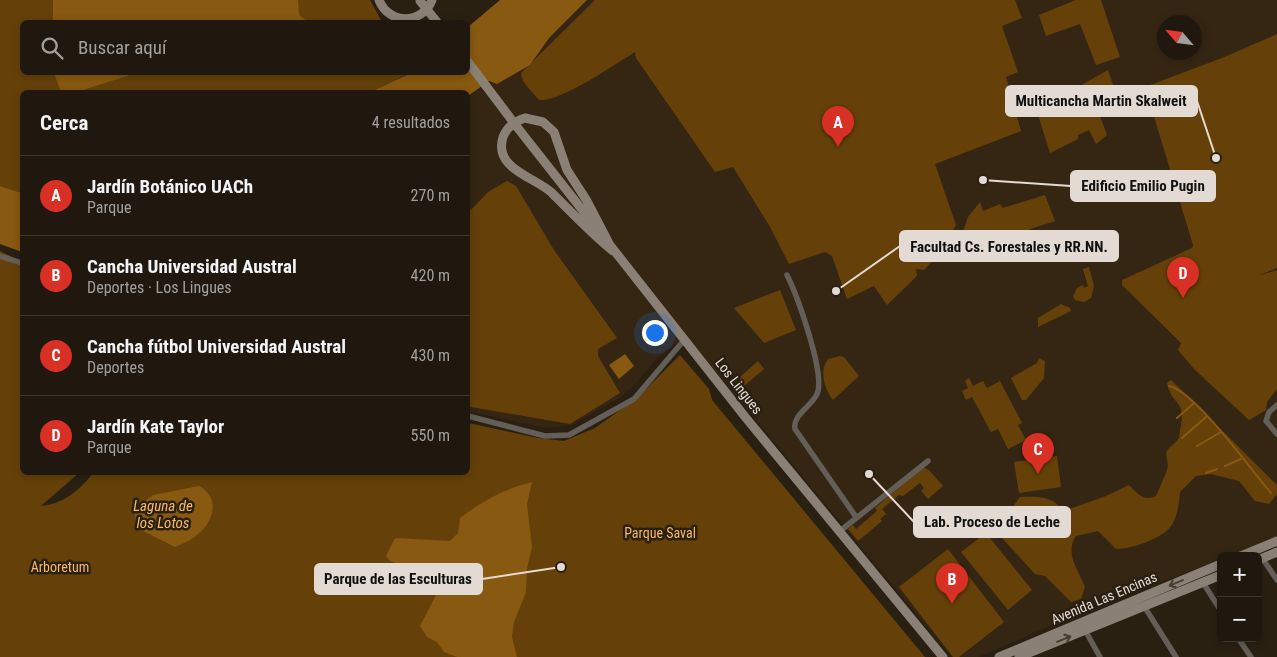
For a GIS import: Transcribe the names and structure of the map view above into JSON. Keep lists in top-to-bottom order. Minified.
{"streets":{"main road":["Los Lingues","Avenida Las Encinas"]},"water":["Laguna de los Lotos"],"parks":["Parque Saval","Arboretum"],"places":["Multicancha Martin Skalweit","Edificio Emilio Pugin","Facultad Cs. Forestales y RR.NN.","Lab. Proceso de Leche","Parque de las Esculturas"],"north":"top left","page":{"search":"Buscar aquí","heading":["Cerca","4 resultados"],"pins":["A","D","C","B"],"list":[{"mark":"A","name":"Jardín Botánico UACh","note":"Parque","value":"270 m"},{"mark":"B","name":"Cancha Universidad Austral","note":"Deportes · Los Lingues","value":"420 m"},{"mark":"C","name":"Cancha fútbol Universidad Austral","note":"Deportes","value":"430 m"},{"mark":"D","name":"Jardín Kate Taylor","note":"Parque","value":"550 m"}],"map_buttons":["+","−"]}}
